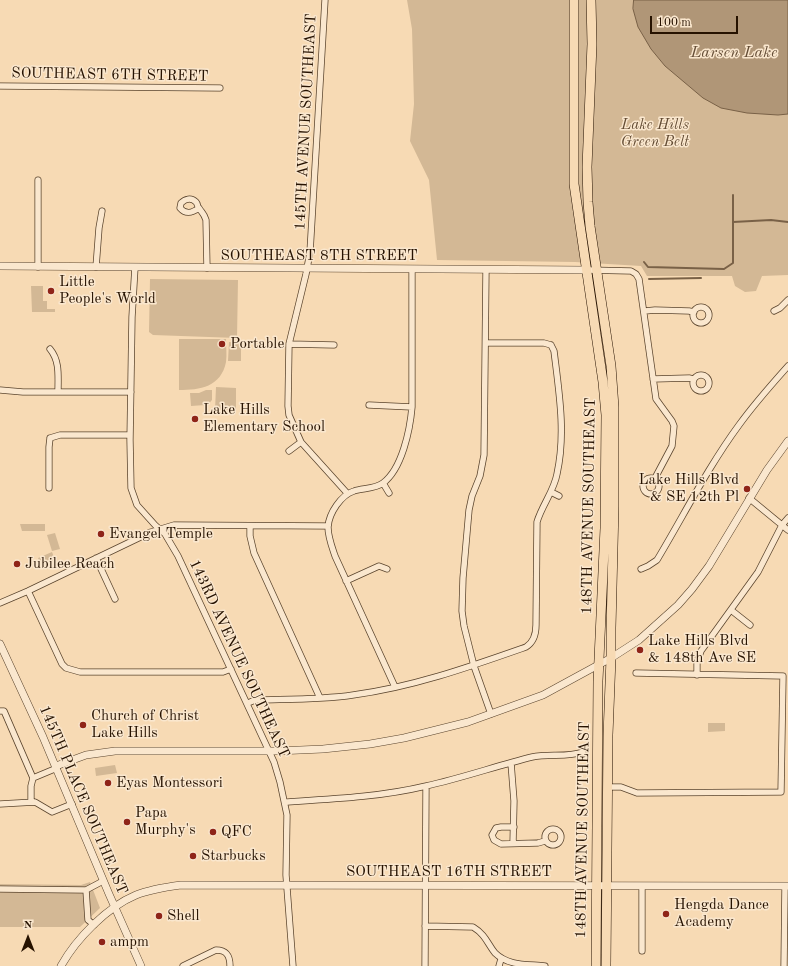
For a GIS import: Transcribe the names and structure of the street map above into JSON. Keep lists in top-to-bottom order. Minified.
{"streets":{"main road":["148TH AVENUE SOUTHEAST"],"street":["SOUTHEAST 6TH STREET","145TH AVENUE SOUTHEAST","SOUTHEAST 8TH STREET","143RD AVENUE SOUTHEAST","145TH PLACE SOUTHEAST","SOUTHEAST 16TH STREET"]},"crossings":[["145TH AVENUE SOUTHEAST","SOUTHEAST 8TH STREET"],["SOUTHEAST 8TH STREET","148TH AVENUE SOUTHEAST"],["SOUTHEAST 8TH STREET","143RD AVENUE SOUTHEAST"],["148TH AVENUE SOUTHEAST","SOUTHEAST 16TH STREET"],["143RD AVENUE SOUTHEAST","SOUTHEAST 16TH STREET"],["145TH PLACE SOUTHEAST","SOUTHEAST 16TH STREET"]],"water":["Larsen Lake"],"parks":["Lake Hills Green Belt"],"places":["Little People's World","Portable","Lake Hills Elementary School","Lake Hills Blvd & SE 12th Pl","Evangel Temple","Jubilee Reach","Lake Hills Blvd & 148th Ave SE","Church of Christ Lake Hills","Eyas Montessori","Papa Murphy's","QFC","Starbucks","Hengda Dance Academy","Shell","ampm"],"scale_bar":"100 m","north":"top"}
